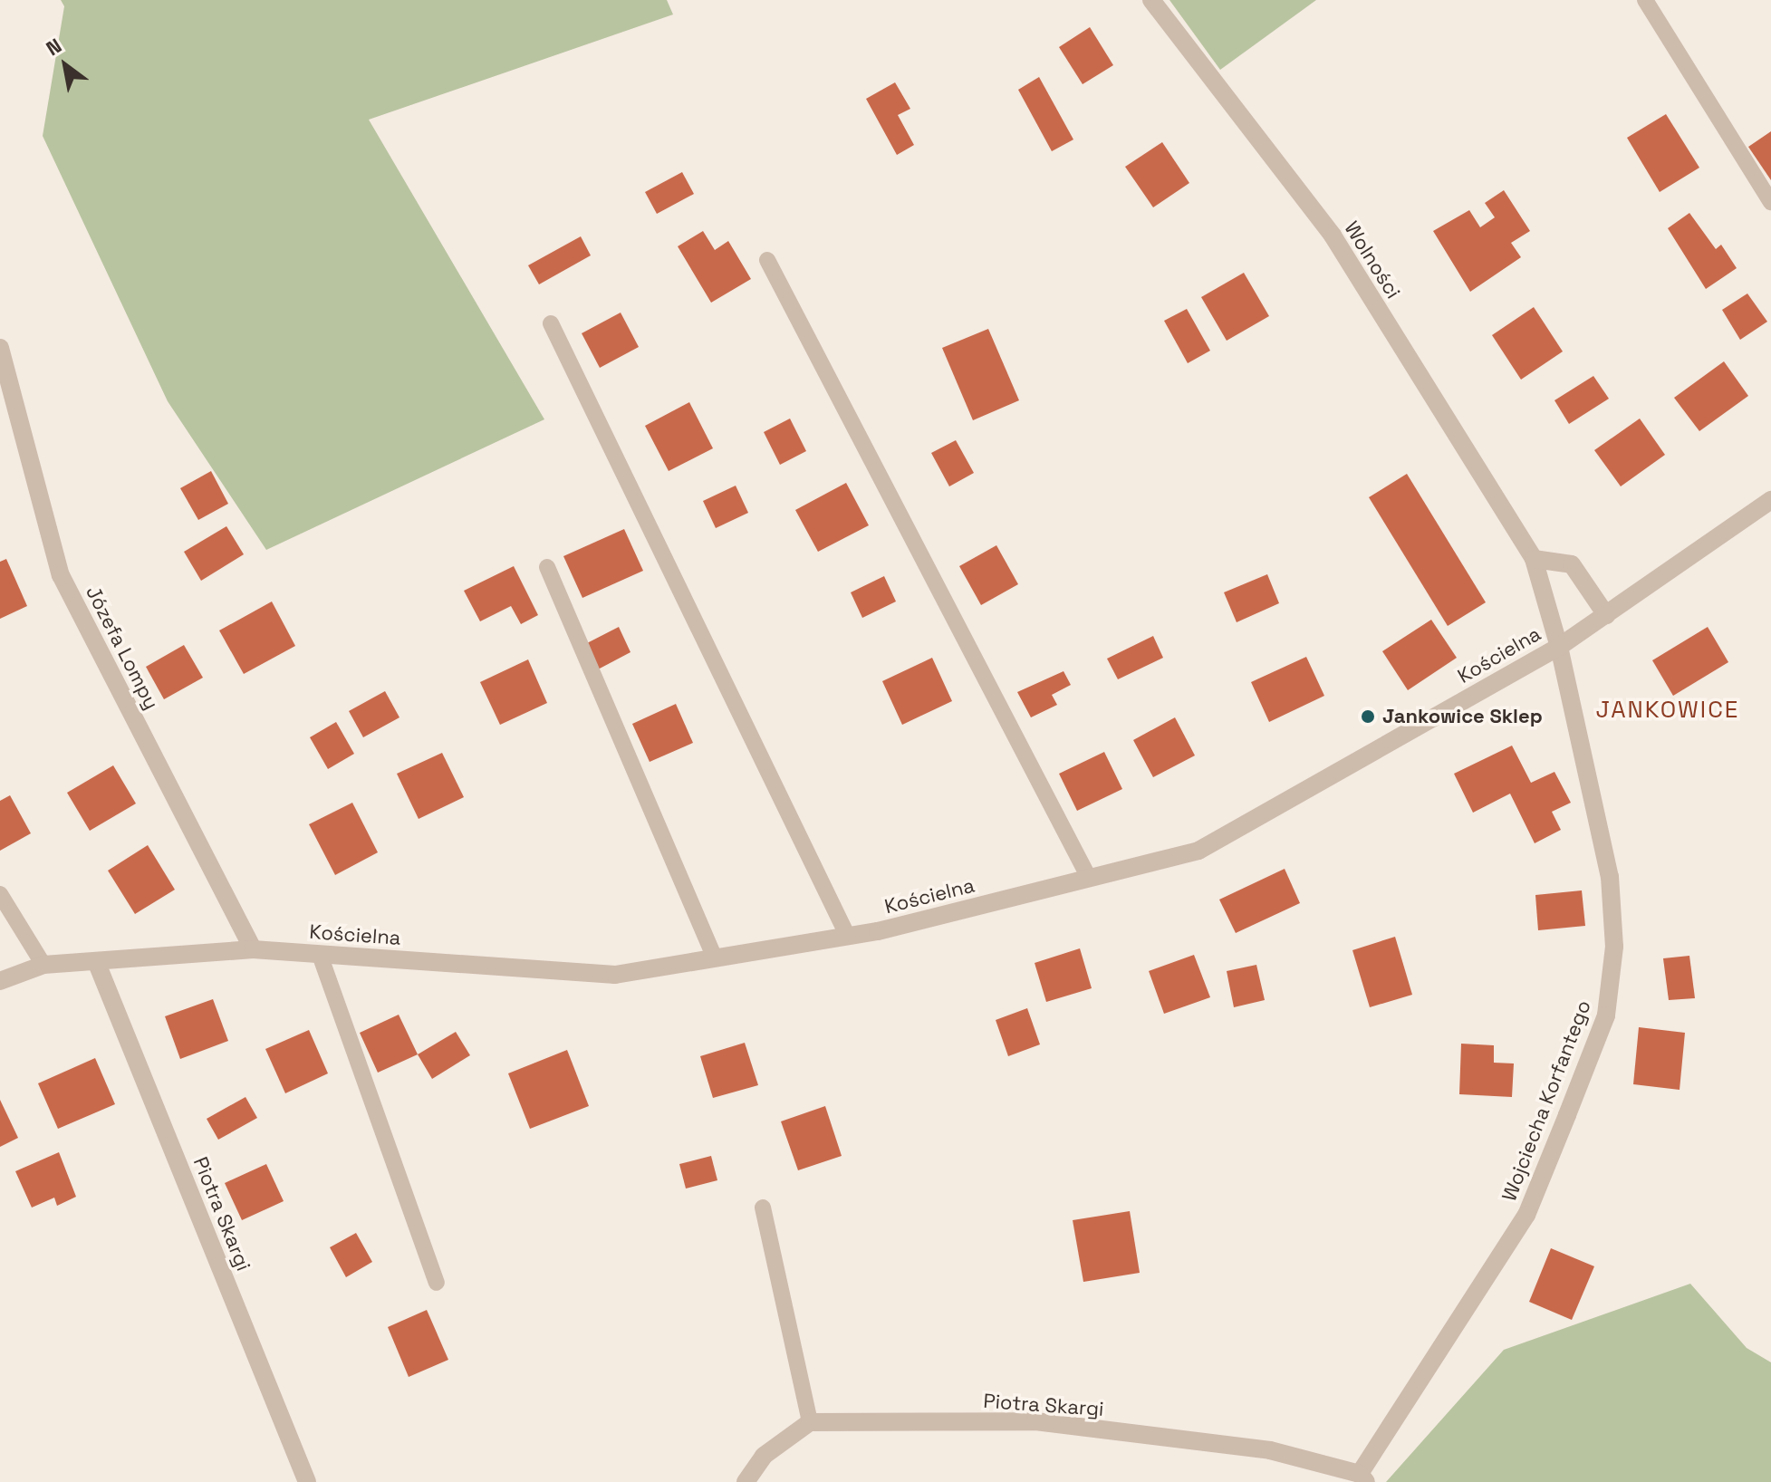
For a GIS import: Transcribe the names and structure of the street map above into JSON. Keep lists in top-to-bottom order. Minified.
{"streets":{"street":["Wolności","Józefa Lompy","Kościelna","Wojciecha Korfantego","Piotra Skargi"]},"crossings":[["Wolności","Kościelna"],["Wolności","Wojciecha Korfantego"],["Józefa Lompy","Kościelna"],["Kościelna","Wojciecha Korfantego"],["Kościelna","Piotra Skargi"],["Wojciecha Korfantego","Piotra Skargi"]],"districts":["JANKOWICE"],"places":["Jankowice Sklep"],"north":"top left"}
